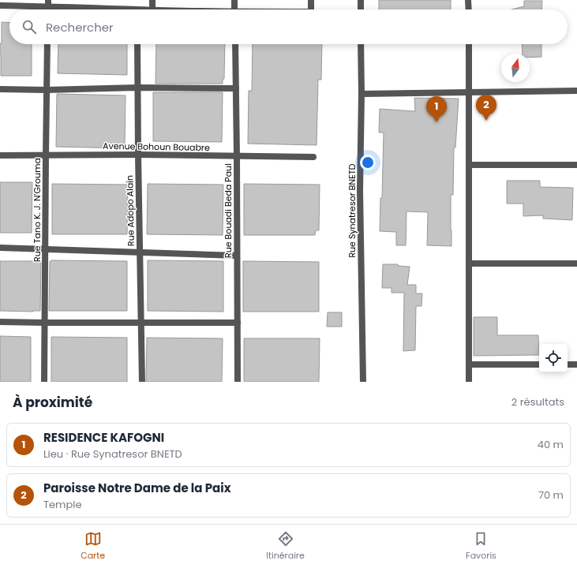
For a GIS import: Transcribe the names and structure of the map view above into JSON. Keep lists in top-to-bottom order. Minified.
{"streets":{"street":["Avenue Bohoun Bouabre","Rue Tano K. J. N'Grouma","Rue Adopo Alain","Rue Bouadi Beda Paul","Rue Synatresor BNETD"]},"crossings":[["Avenue Bohoun Bouabre","Rue Tano K. J. N'Grouma"],["Avenue Bohoun Bouabre","Rue Adopo Alain"],["Avenue Bohoun Bouabre","Rue Bouadi Beda Paul"]],"north":"top","page":{"search":"Rechercher","pins":["2","1"],"heading":["À proximité","2 résultats"],"list":[{"mark":"1","name":"RESIDENCE KAFOGNI","note":"Lieu · Rue Synatresor BNETD","value":"40 m"},{"mark":"2","name":"Paroisse Notre Dame de la Paix","note":"Temple","value":"70 m"}],"nav":["Carte","Itinéraire","Favoris"]}}
